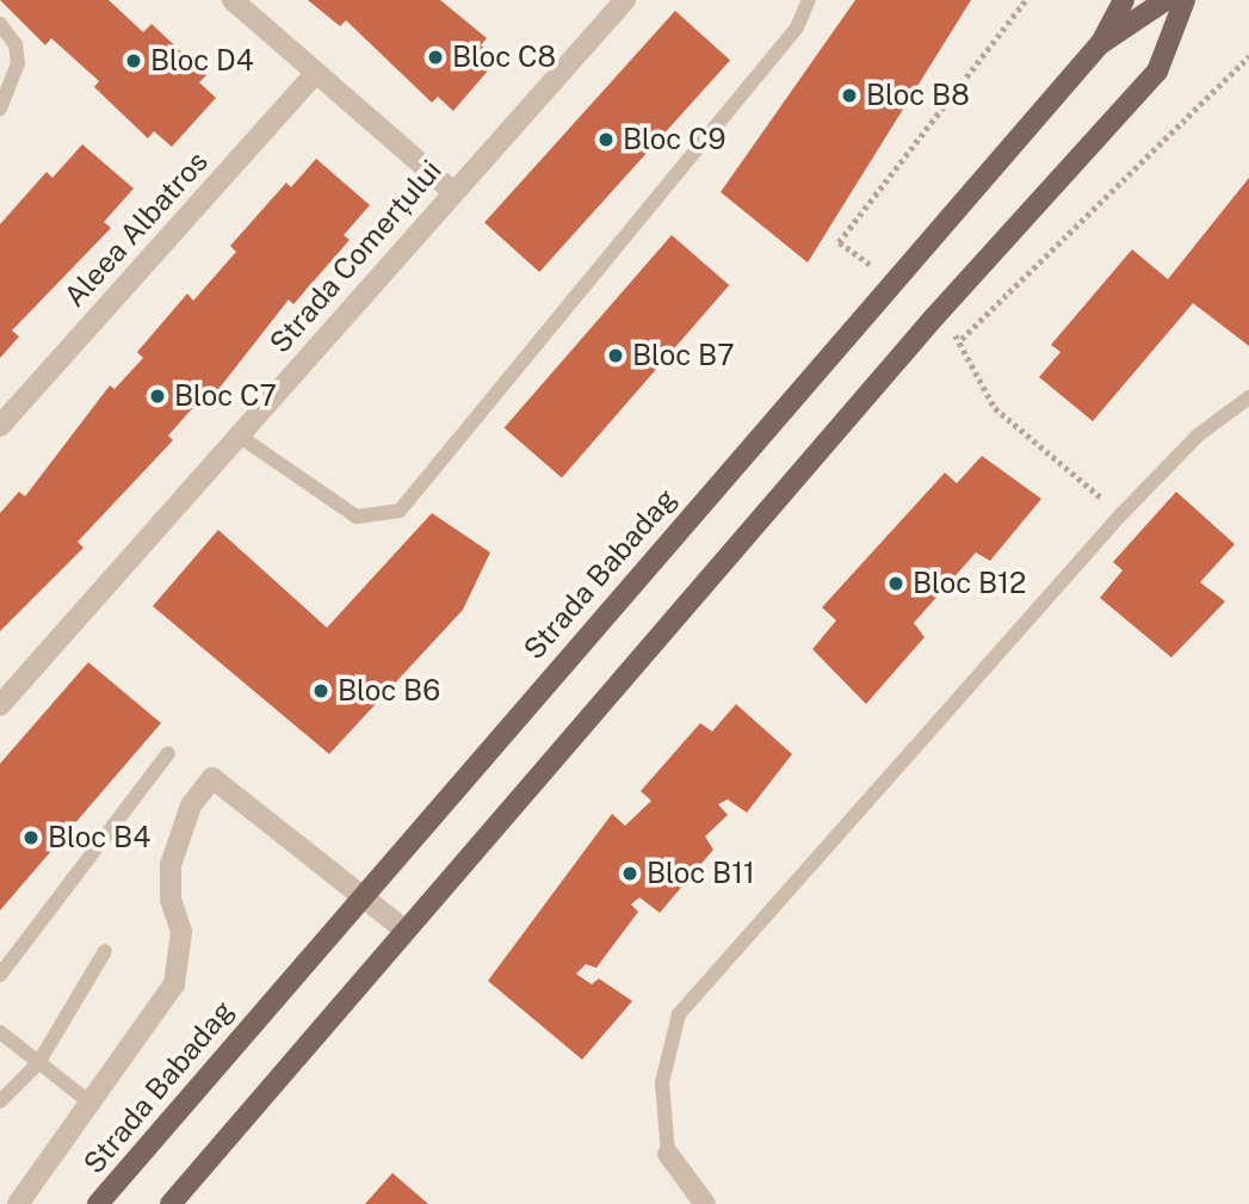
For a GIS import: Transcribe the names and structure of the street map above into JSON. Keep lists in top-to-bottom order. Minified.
{"streets":{"main road":["Strada Babadag"],"street":["Aleea Albatros","Strada Comerțului"]},"places":["Bloc C8","Bloc D4","Bloc B8","Bloc C9","Bloc B7","Bloc C7","Bloc B12","Bloc B6","Bloc B4","Bloc B11"]}
